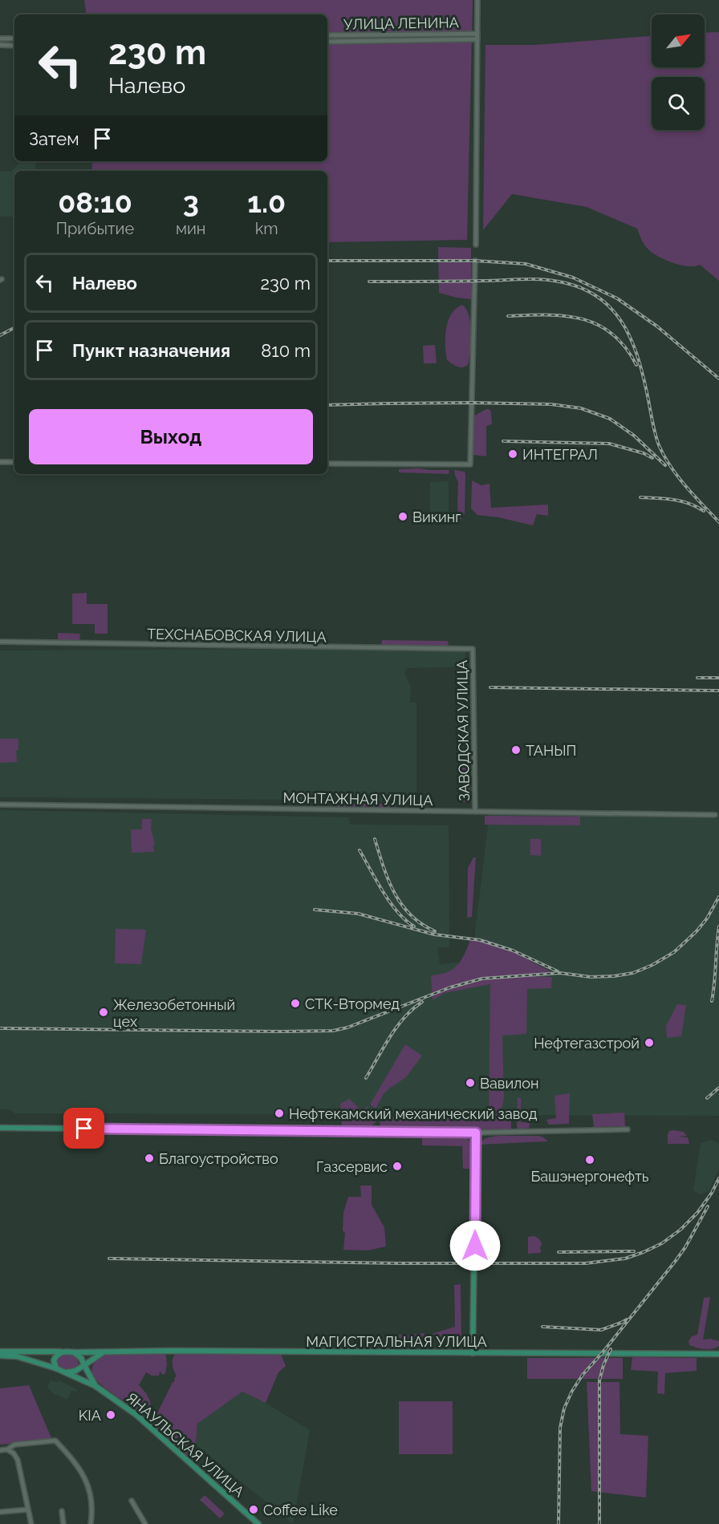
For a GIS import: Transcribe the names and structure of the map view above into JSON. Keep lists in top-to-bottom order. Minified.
{"streets":{"main road":["МАГИСТРАЛЬНАЯ УЛИЦА","ЯНАУЛЬСКАЯ УЛИЦА"],"street":["УЛИЦА ЛЕНИНА","ТЕХСНАБОВСКАЯ УЛИЦА","ЗАВОДСКАЯ УЛИЦА","МОНТАЖНАЯ УЛИЦА"]},"crossings":[["ТЕХСНАБОВСКАЯ УЛИЦА","ЗАВОДСКАЯ УЛИЦА"],["ЗАВОДСКАЯ УЛИЦА","МОНТАЖНАЯ УЛИЦА"]],"places":["ИНТЕГРАЛ","Викинг","ТАНЫП","СТК-Втормед","Железобетонный цех","Нефтегазстрой","Вавилон","Нефтекамский механический завод","Благоустройство","Башэнергонефть","Газсервис","KIA","Coffee Like"],"north":"top right","page":{"turn":["230 m","Налево"],"then":"Затем","eta":["08:10","Прибытие","3","мин","1.0","km"],"list":[{"name":"Налево","value":"230 m"},{"name":"Пункт назначения","value":"810 m"}],"buttons":"Выход"}}
